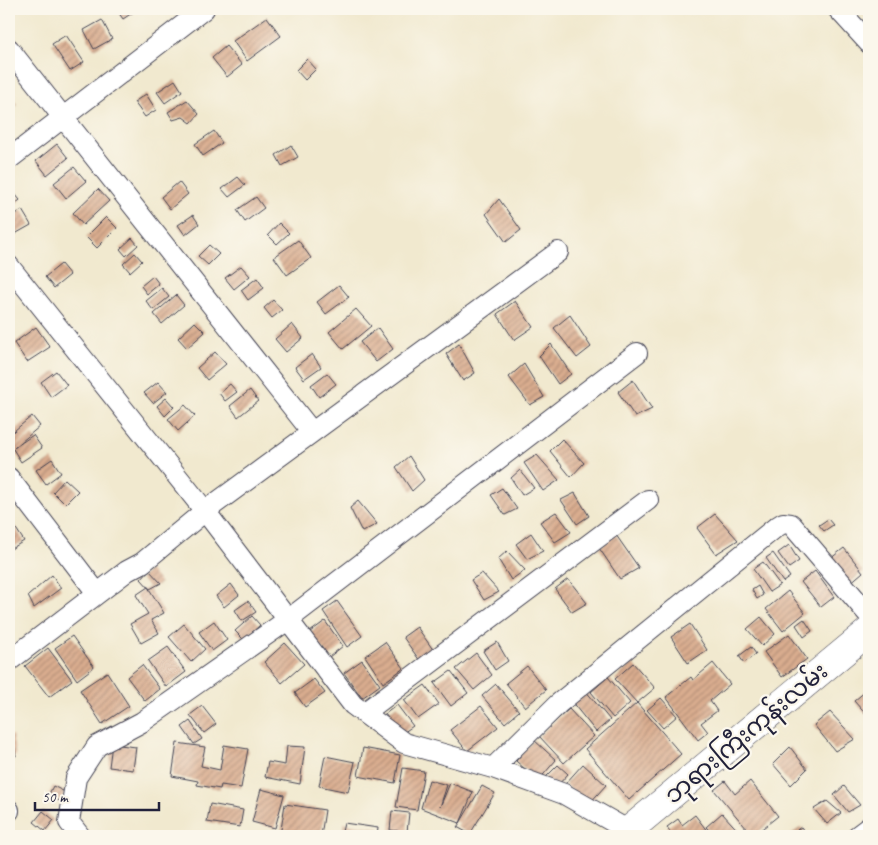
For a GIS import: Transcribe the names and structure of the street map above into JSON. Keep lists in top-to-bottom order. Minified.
{"streets":{"street":["ဘုရားကြီးကုန်းလမ်း"]},"scale_bar":"50 m"}
